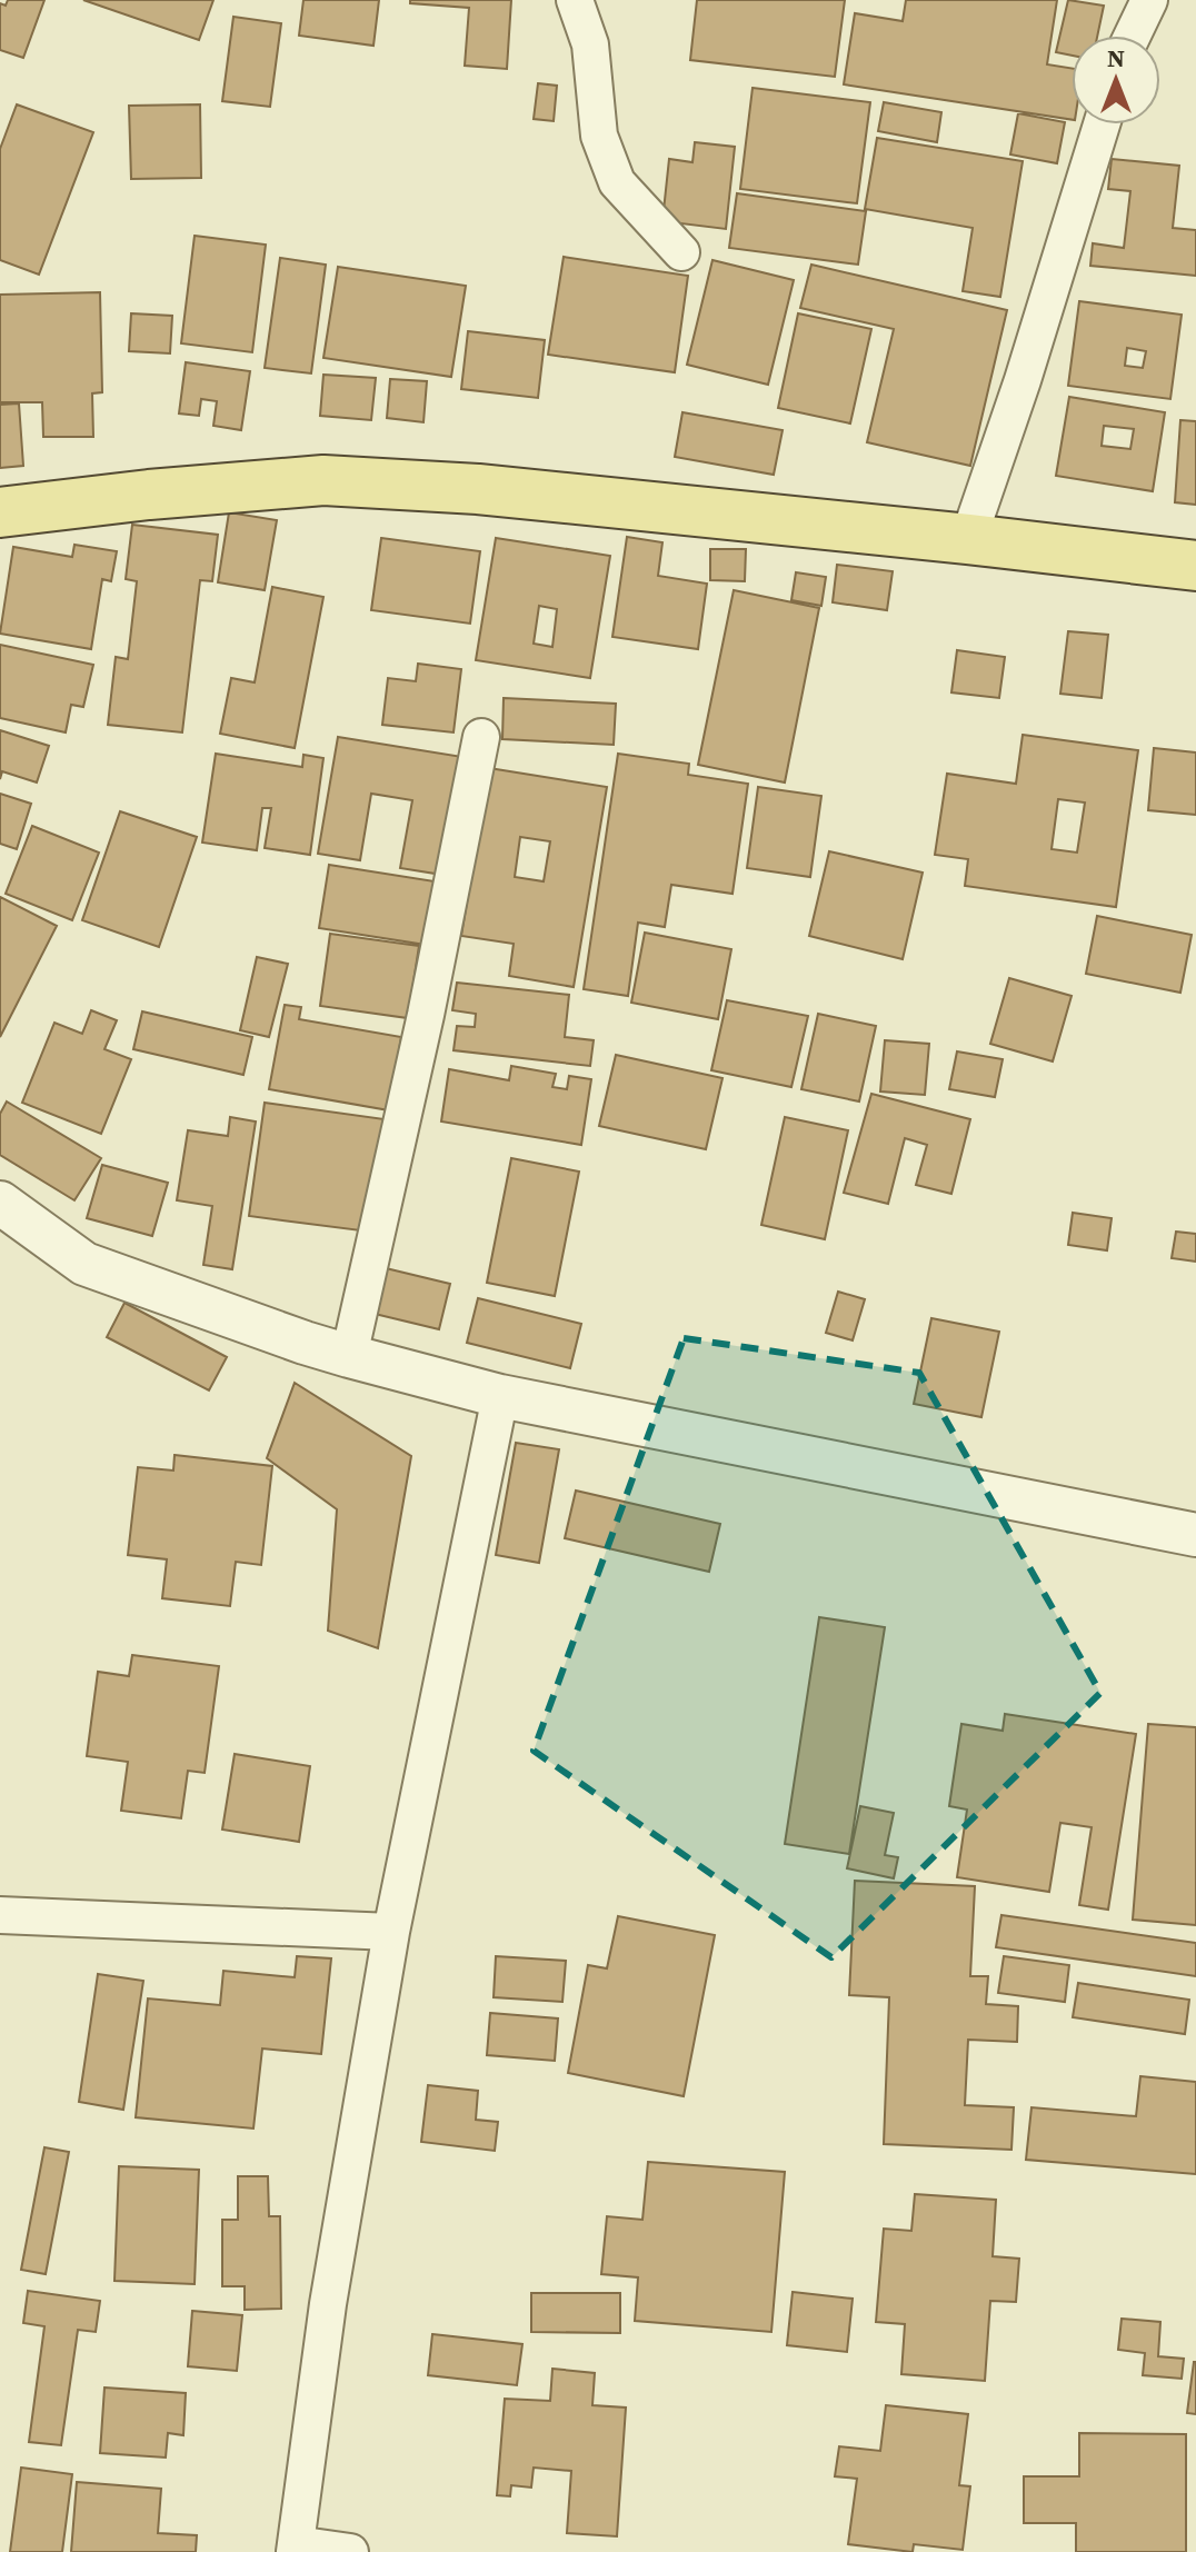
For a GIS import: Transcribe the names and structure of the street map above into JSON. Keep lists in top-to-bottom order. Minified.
{"north":"top"}
